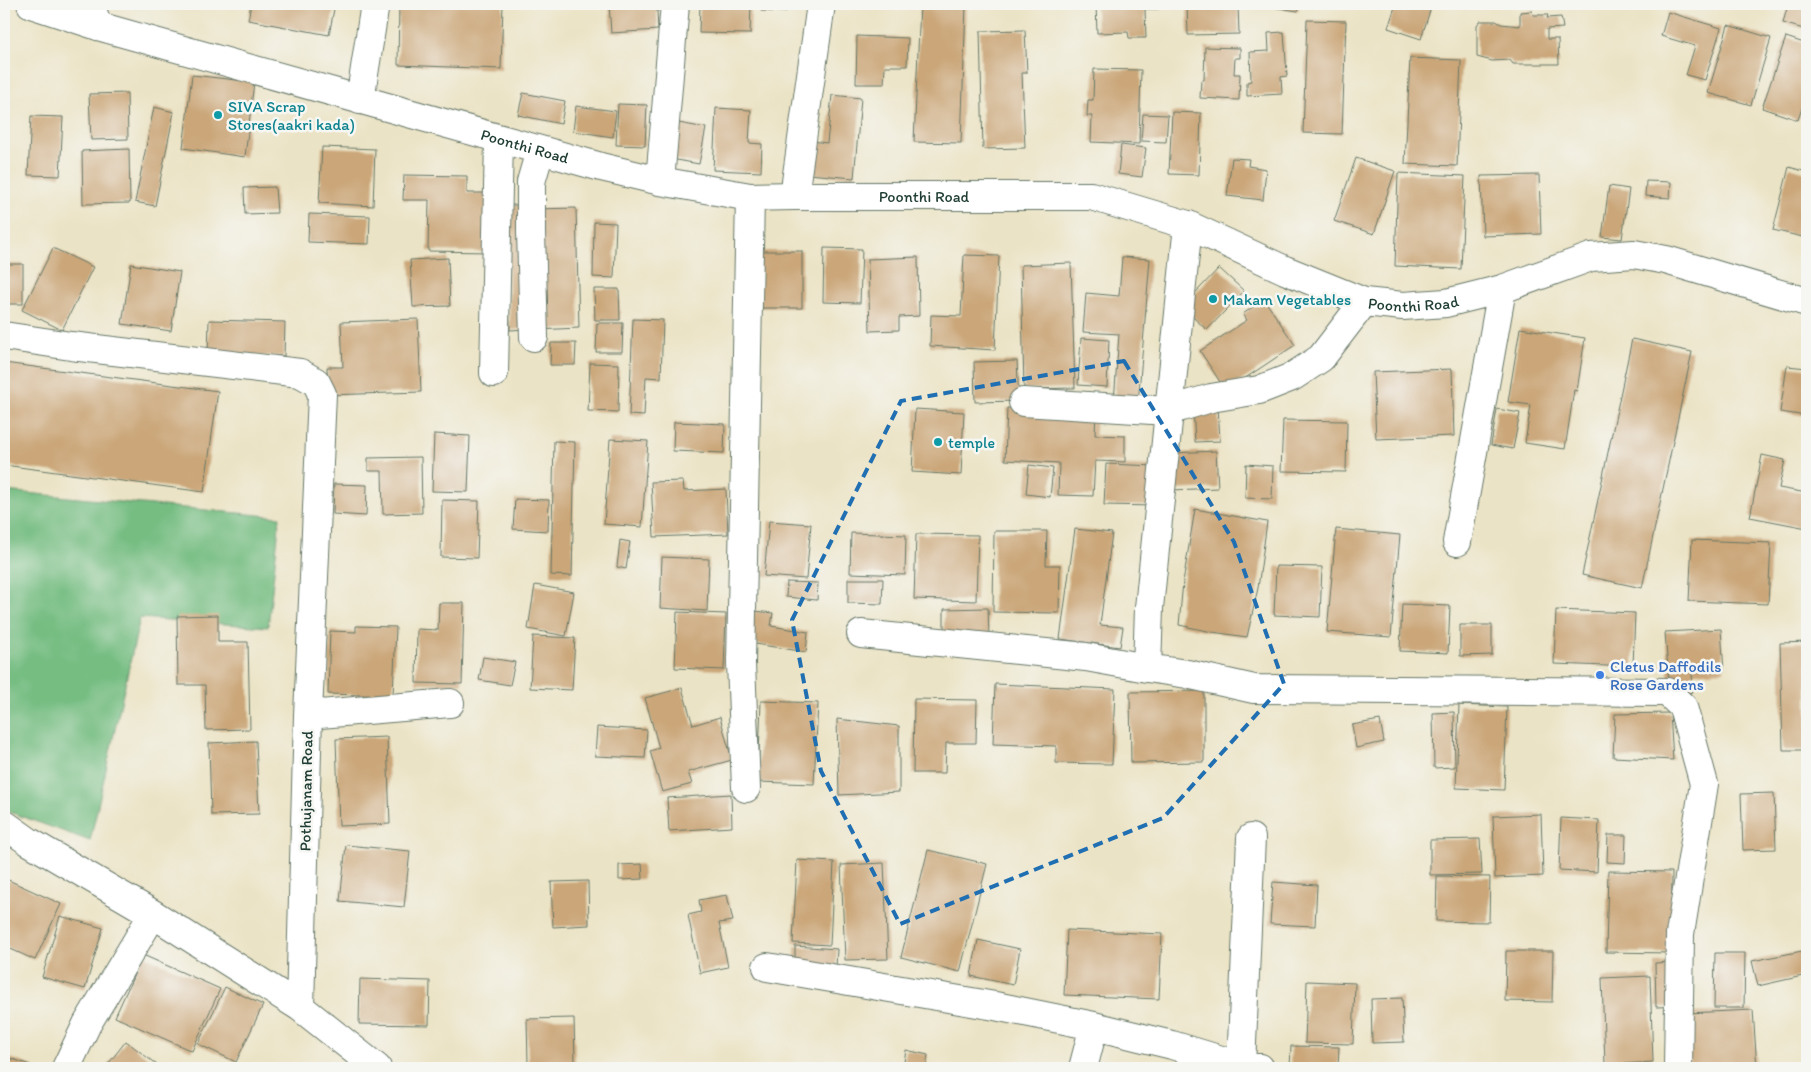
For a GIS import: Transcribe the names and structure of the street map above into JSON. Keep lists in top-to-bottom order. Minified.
{"streets":{"street":["Poonthi Road","Pothujanam Road"]},"places":["SIVA Scrap Stores(aakri kada)","Makam Vegetables","temple","Cletus Daffodils Rose Gardens"]}
